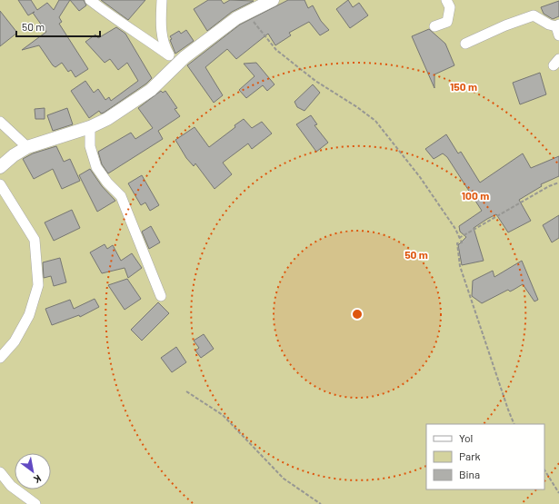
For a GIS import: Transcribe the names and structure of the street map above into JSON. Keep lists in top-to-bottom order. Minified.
{"legend":["Yol","Park","Bina"],"scale_bar":"50 m","north":"bottom right","rings":["150 m","100 m","50 m"]}
